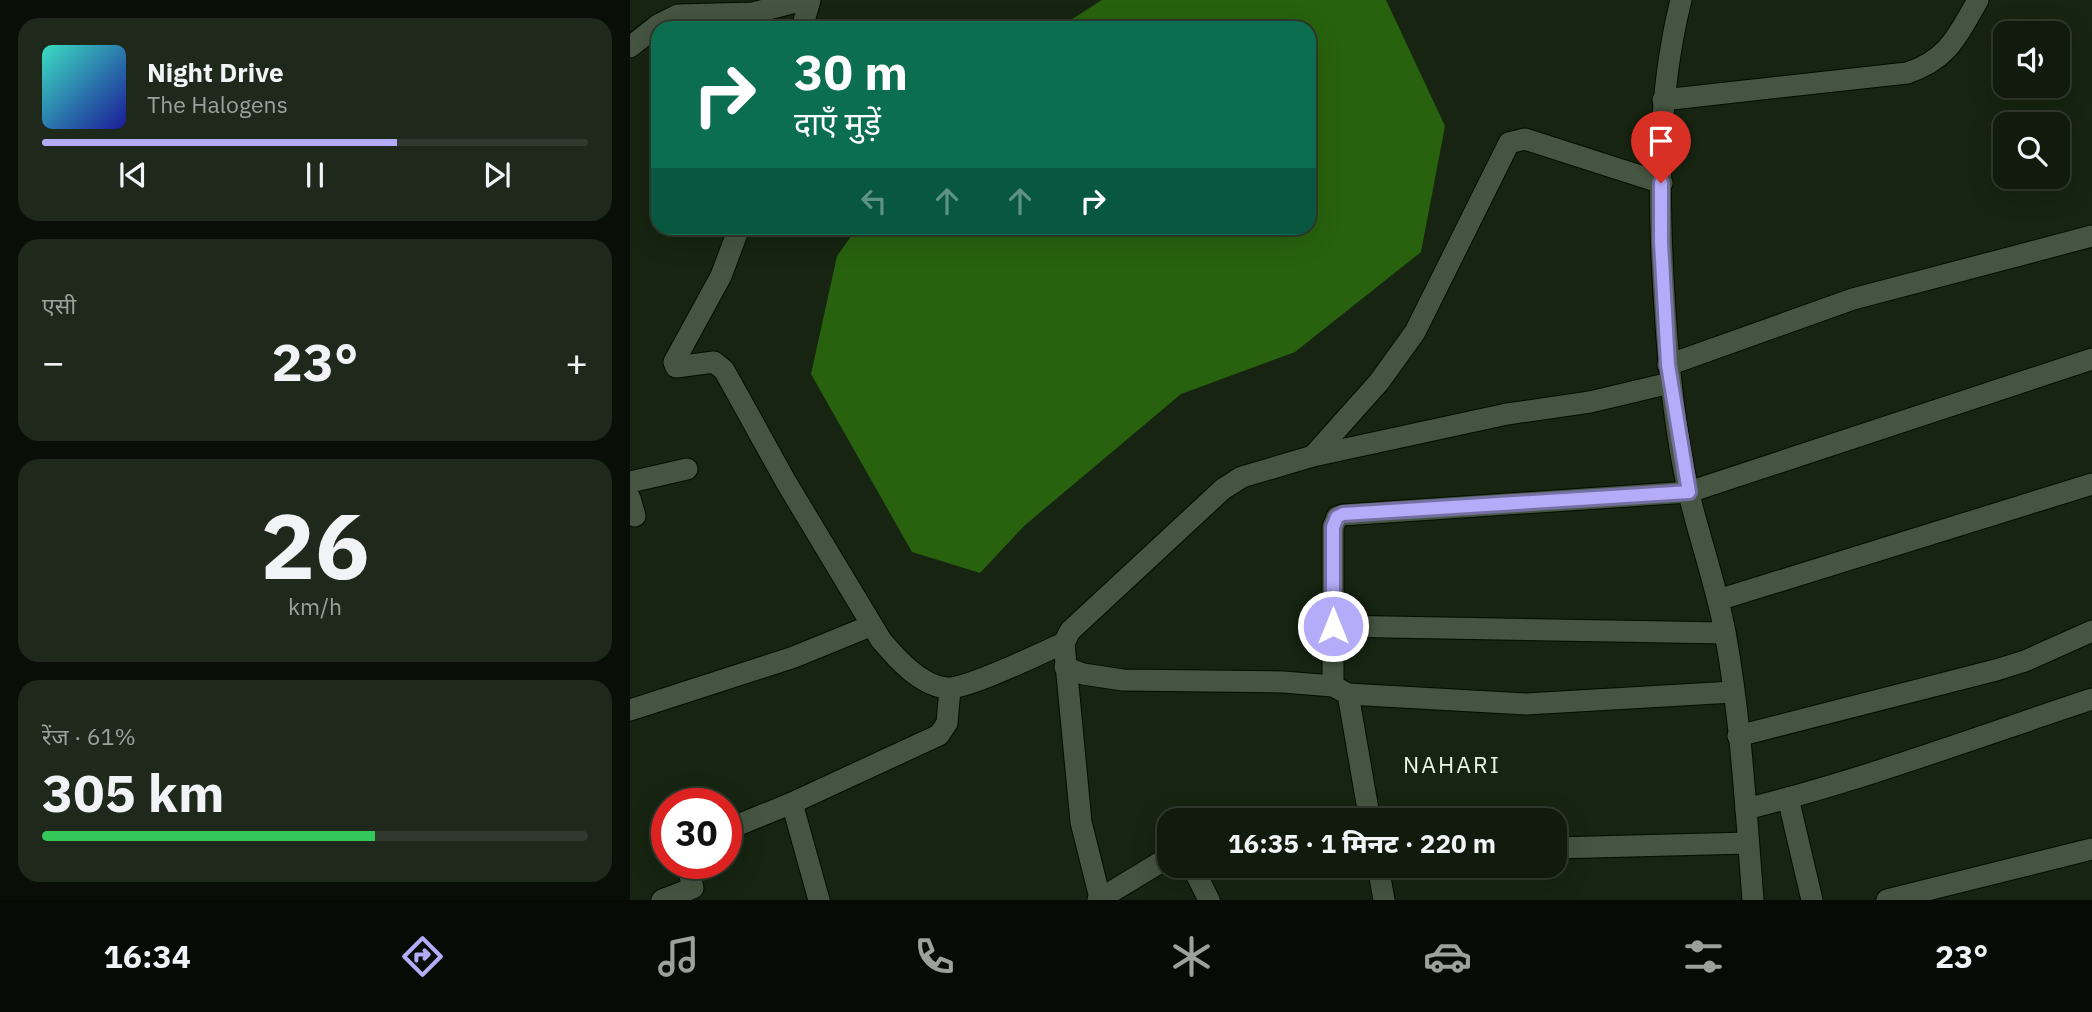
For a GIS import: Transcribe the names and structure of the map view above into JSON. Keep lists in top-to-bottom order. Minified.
{"districts":["NAHARI"],"page":{"turn":["30 m","दाएँ मुड़ें"],"song":["Night Drive","The Halogens"],"tile":["एसी",["26","km/h"],["रेंज · 61%","305 km"]],"heat":["−","23°","+"],"limit":"30","trip":"16:35 · 1 मिनट · 220 m","tabs":["16:34","23°"]}}
